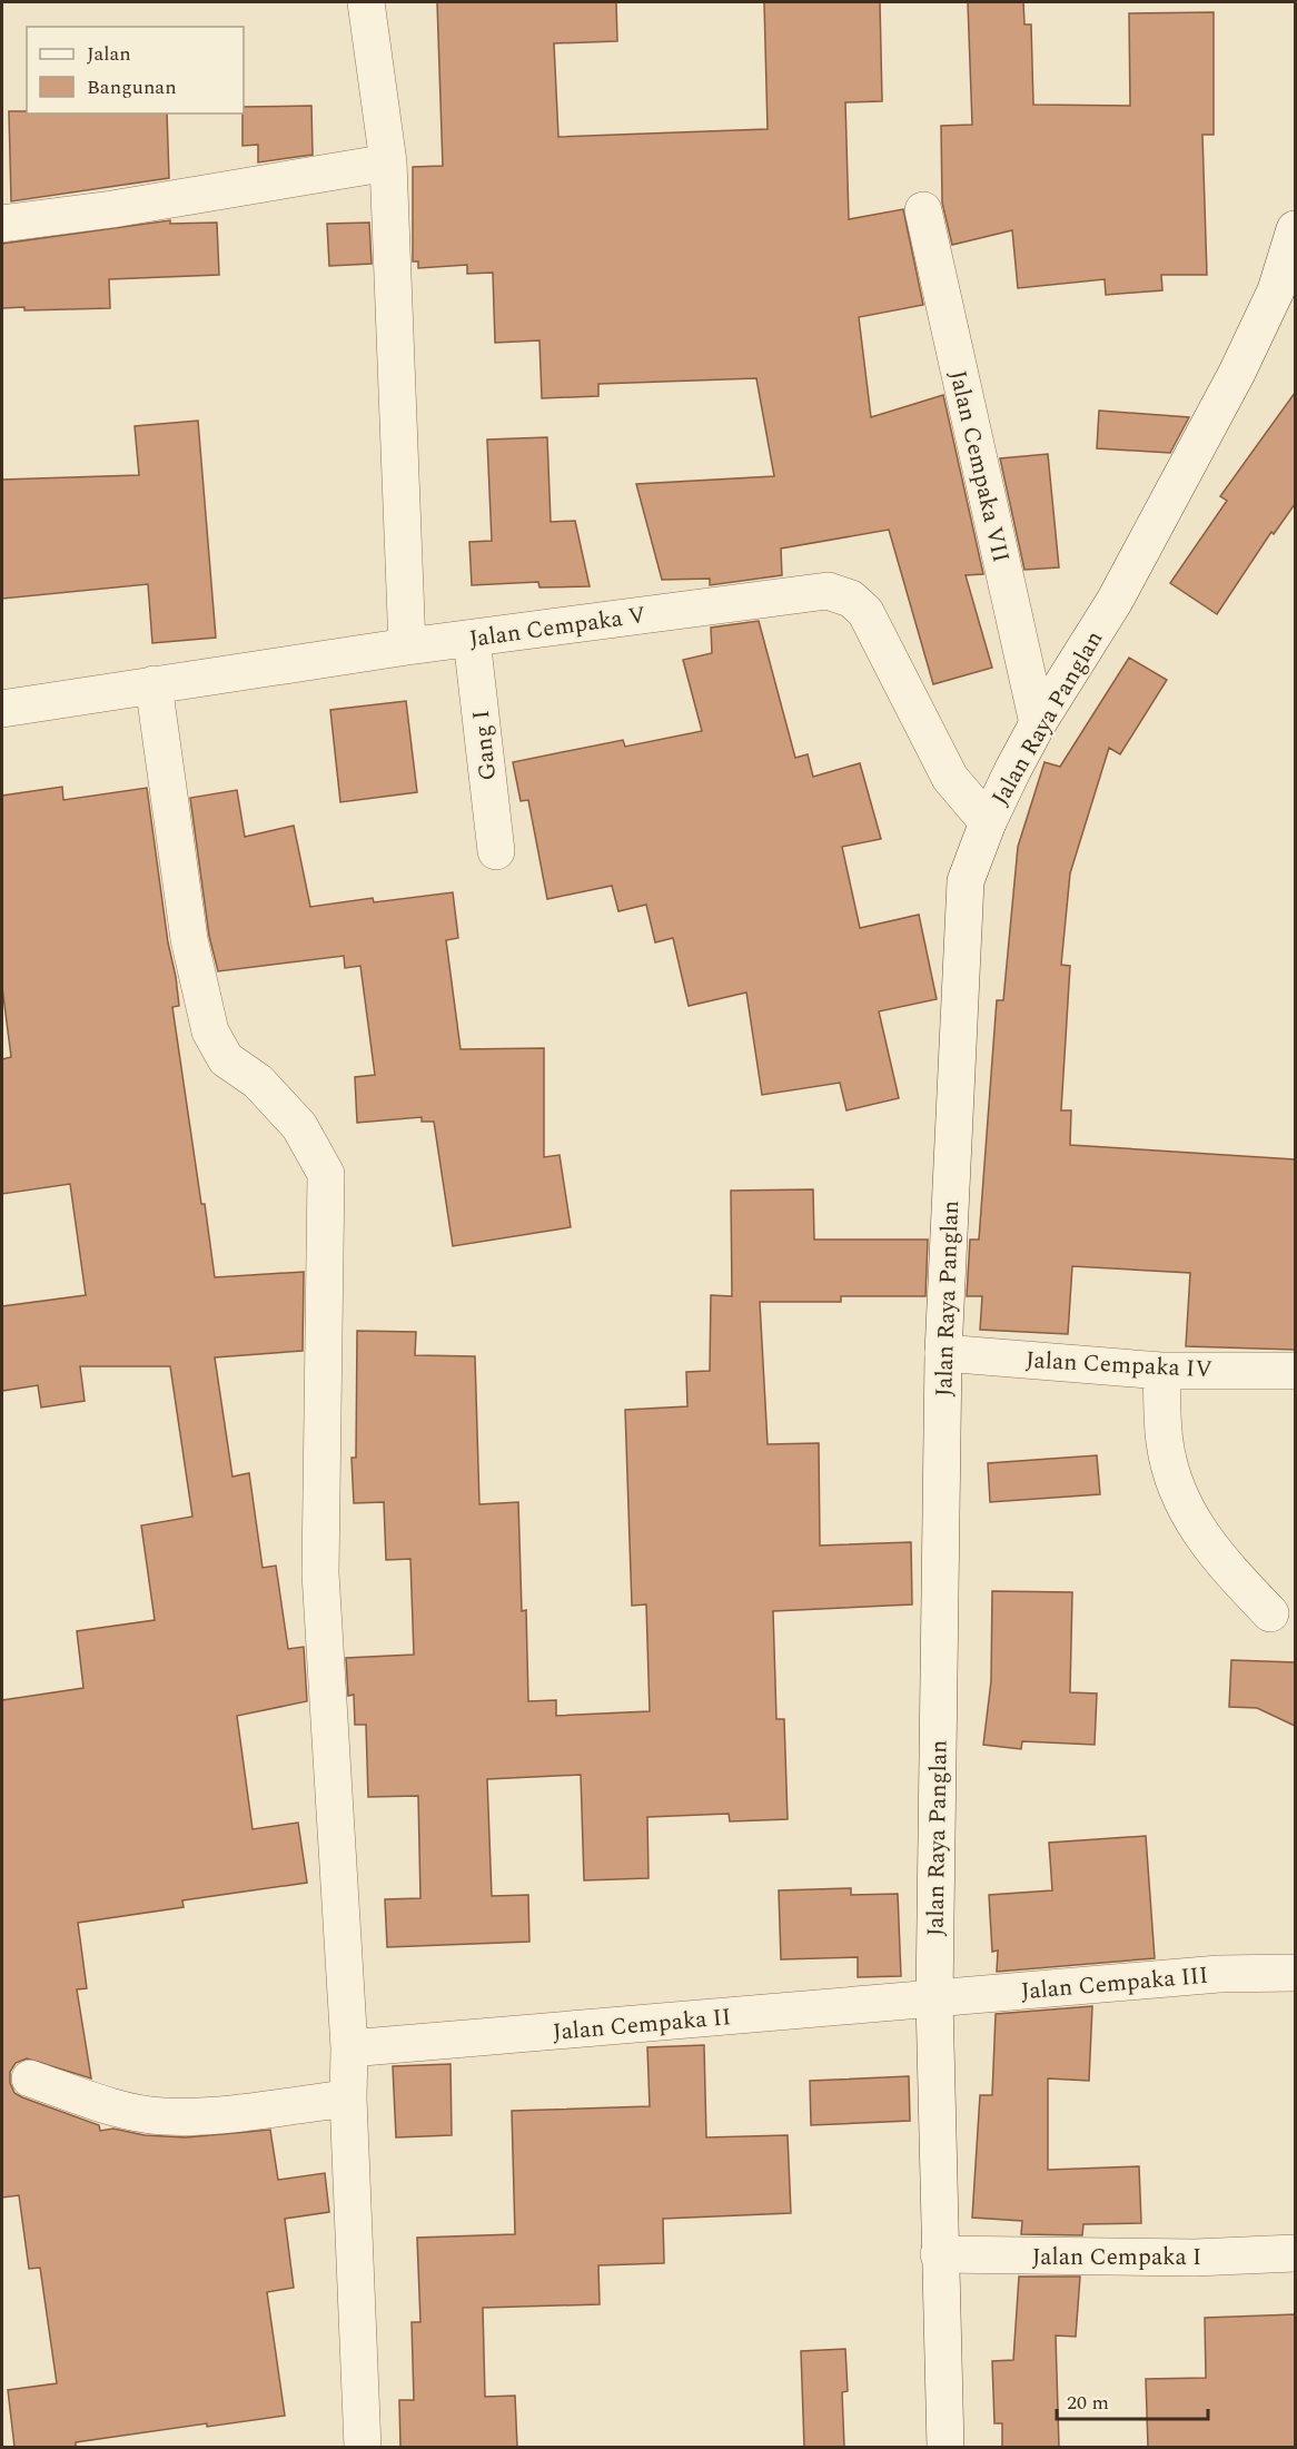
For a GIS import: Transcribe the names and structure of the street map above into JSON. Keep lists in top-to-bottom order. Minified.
{"streets":{"street":["Jalan Cempaka VII","Jalan Cempaka V","Jalan Raya Panglan","Gang I","Jalan Cempaka IV","Jalan Cempaka III","Jalan Cempaka II","Jalan Cempaka I"]},"crossings":[["Jalan Cempaka VII","Jalan Raya Panglan"],["Jalan Cempaka V","Jalan Raya Panglan"],["Jalan Cempaka V","Gang I"],["Jalan Raya Panglan","Jalan Cempaka IV"],["Jalan Raya Panglan","Jalan Cempaka III"],["Jalan Raya Panglan","Jalan Cempaka II"],["Jalan Raya Panglan","Jalan Cempaka I"],["Jalan Cempaka III","Jalan Cempaka II"]],"legend":["Jalan","Bangunan"],"scale_bar":"20 m"}
